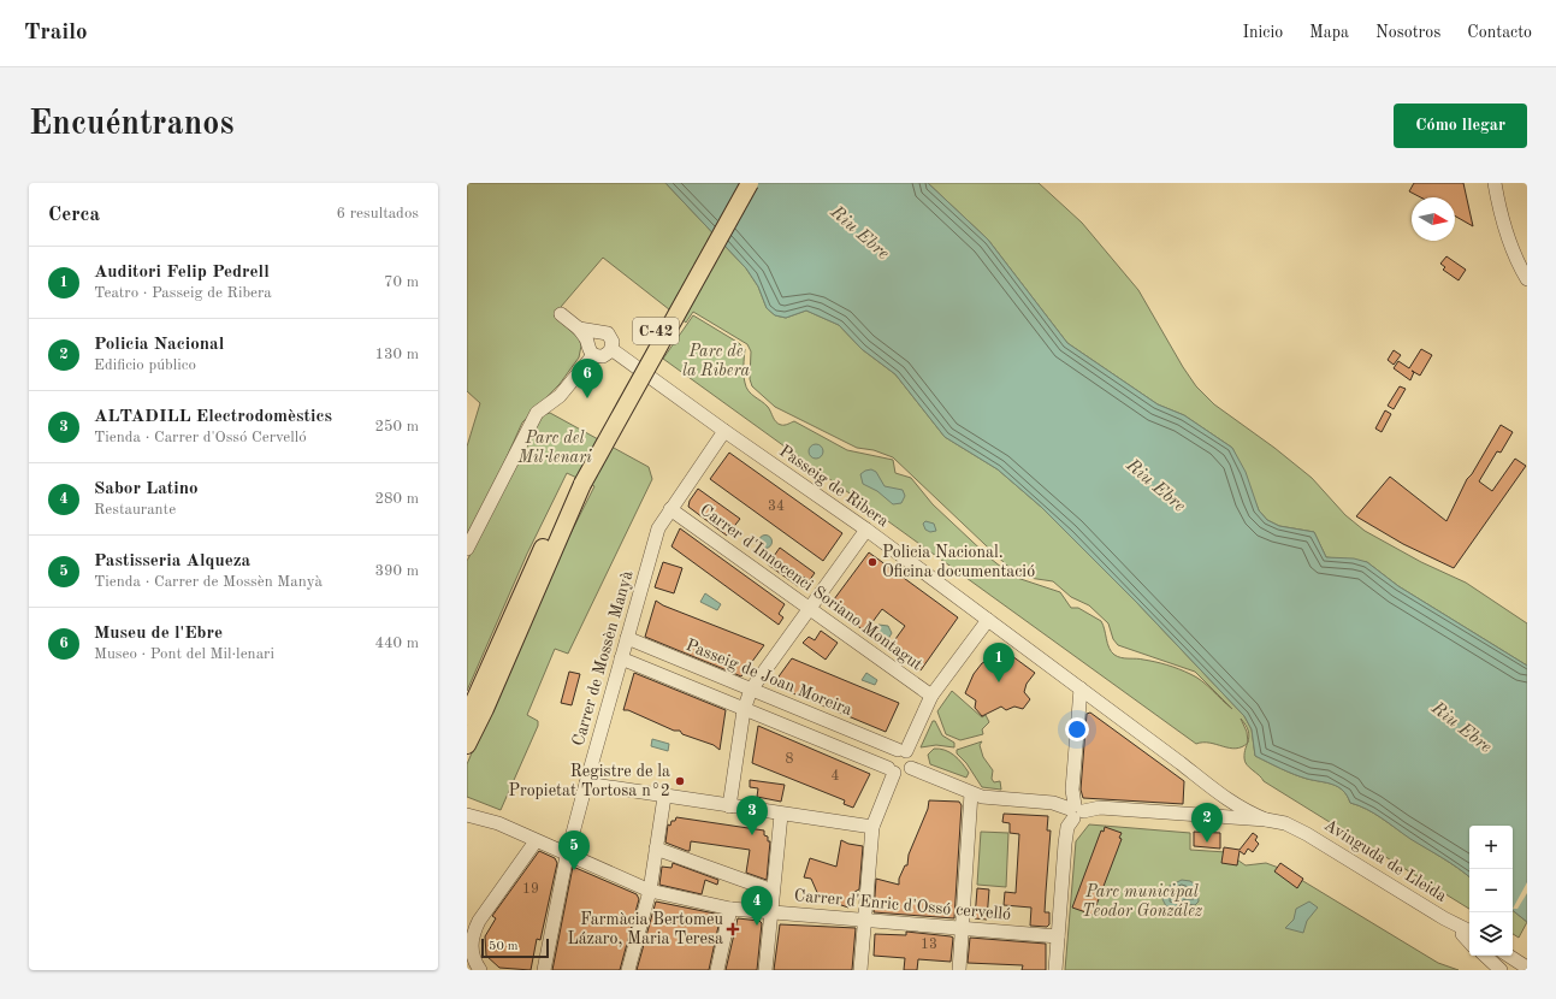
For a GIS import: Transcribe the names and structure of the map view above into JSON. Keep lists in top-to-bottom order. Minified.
{"streets":{"main road":["C-42"],"street":["Passeig de Ribera","Carrer d'Innocenci Soriano Montagut","Carrer de Mossèn Manyà","Passeig de Joan Moreira","Avinguda de Lleida","Carrer d'Enric d'Ossó cervelló"]},"crossings":[["Passeig de Ribera","Carrer de Mossèn Manyà"],["Carrer d'Innocenci Soriano Montagut","Carrer de Mossèn Manyà"],["Carrer de Mossèn Manyà","Passeig de Joan Moreira"],["Carrer de Mossèn Manyà","Carrer d'Enric d'Ossó cervelló"]],"water":["Riu Ebre"],"parks":["Parc de la Ribera","Parc del Mil·lenari","Parc municipal Teodor González"],"places":{"other":["Policia Nacional. Oficina documentació","Registre de la Propietat Tortosa n°2"],"health":["Farmàcia Bertomeu Lázaro, Maria Teresa"]},"house_numbers":["34","8","4","19","13"],"scale_bar":"50 m","north":"right","page":{"header":"Trailo","nav":["Inicio","Mapa","Nosotros","Contacto"],"buttons":"Cómo llegar","title":"Encuéntranos","heading":["Cerca","6 resultados"],"list":[{"mark":"1","name":"Auditori Felip Pedrell","note":"Teatro · Passeig de Ribera","value":"70 m"},{"mark":"2","name":"Policia Nacional","note":"Edificio público","value":"130 m"},{"mark":"3","name":"ALTADILL Electrodomèstics","note":"Tienda · Carrer d'Ossó Cervelló","value":"250 m"},{"mark":"4","name":"Sabor Latino","note":"Restaurante","value":"280 m"},{"mark":"5","name":"Pastisseria Alqueza","note":"Tienda · Carrer de Mossèn Manyà","value":"390 m"},{"mark":"6","name":"Museu de l'Ebre","note":"Museo · Pont del Mil·lenari","value":"440 m"}],"pins":["6","1","3","2","5","4"],"map_buttons":["+","−"],"scale":"50 m"}}
